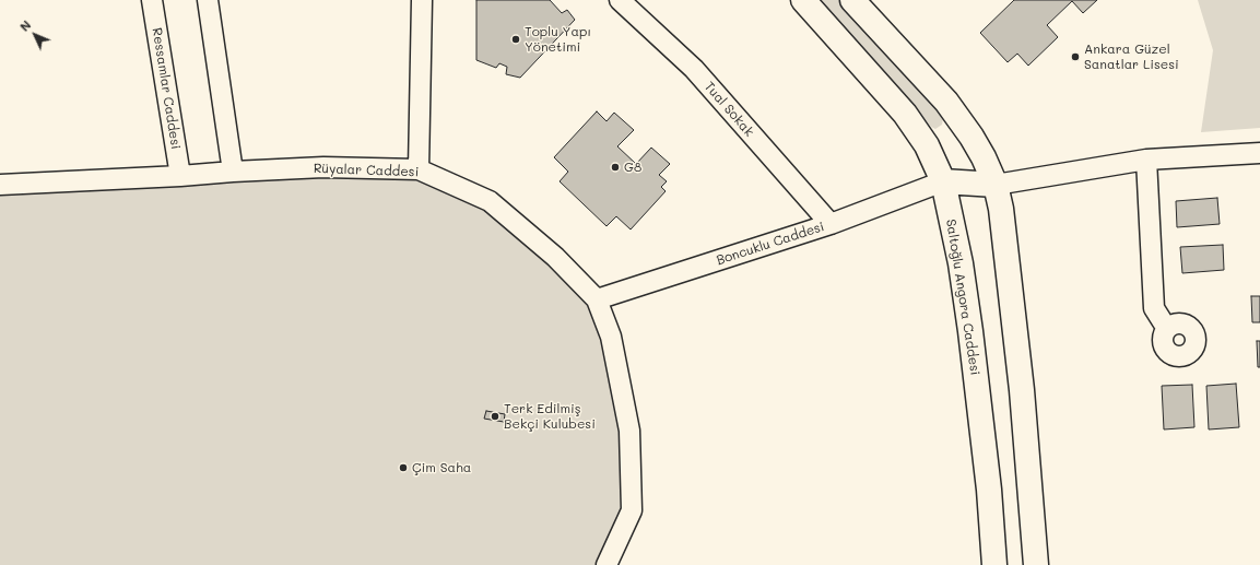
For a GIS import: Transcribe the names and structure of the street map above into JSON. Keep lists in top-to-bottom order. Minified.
{"streets":{"street":["Ressamlar Caddesi","Tual Sokak","Rüyalar Caddesi","Boncuklu Caddesi","Saltoğlu Angora Caddesi"]},"crossings":[["Ressamlar Caddesi","Rüyalar Caddesi"],["Tual Sokak","Boncuklu Caddesi"],["Rüyalar Caddesi","Boncuklu Caddesi"],["Boncuklu Caddesi","Saltoğlu Angora Caddesi"]],"places":["Toplu Yapı Yönetimi","Ankara Güzel Sanatlar Lisesi","G8","Terk Edilmiş Bekçi Kulubesi","Çim Saha"],"north":"top left"}
